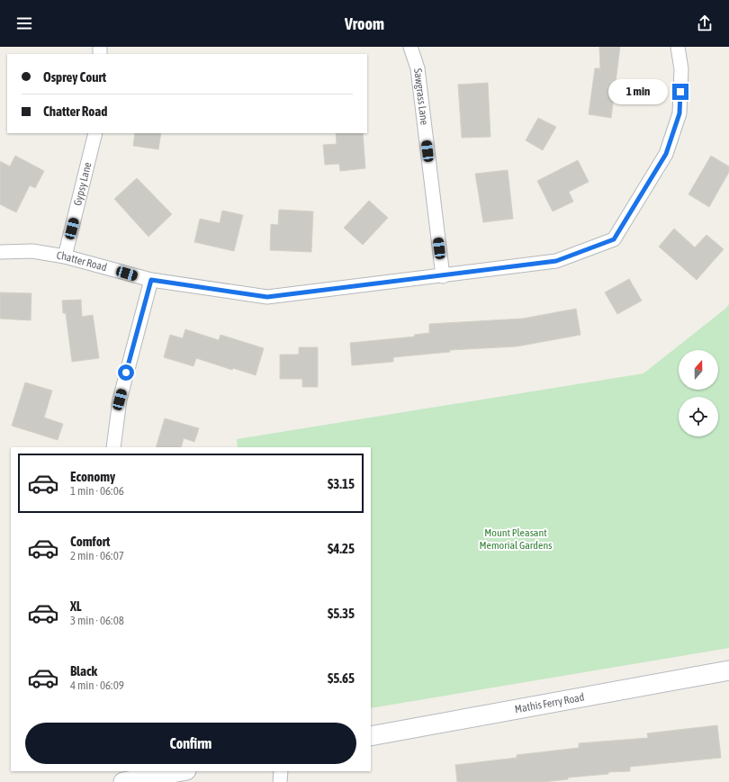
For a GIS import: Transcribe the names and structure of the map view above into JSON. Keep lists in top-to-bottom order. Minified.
{"streets":{"main road":["Mathis Ferry Road"],"street":["Sawgrass Lane","Gypsy Lane","Chatter Road"]},"crossings":[["Sawgrass Lane","Chatter Road"],["Gypsy Lane","Chatter Road"]],"parks":["Mount Pleasant Memorial Gardens"],"north":"top","page":{"header":"Vroom","banner":["Osprey Court","Chatter Road"],"bubble":"1 min","list":[{"name":"Economy","note":"1 min · 06:06","value":"$3.15"},{"name":"Comfort","note":"2 min · 06:07","value":"$4.25"},{"name":"XL","note":"3 min · 06:08","value":"$5.35"},{"name":"Black","note":"4 min · 06:09","value":"$5.65"}],"buttons":"Confirm"}}
